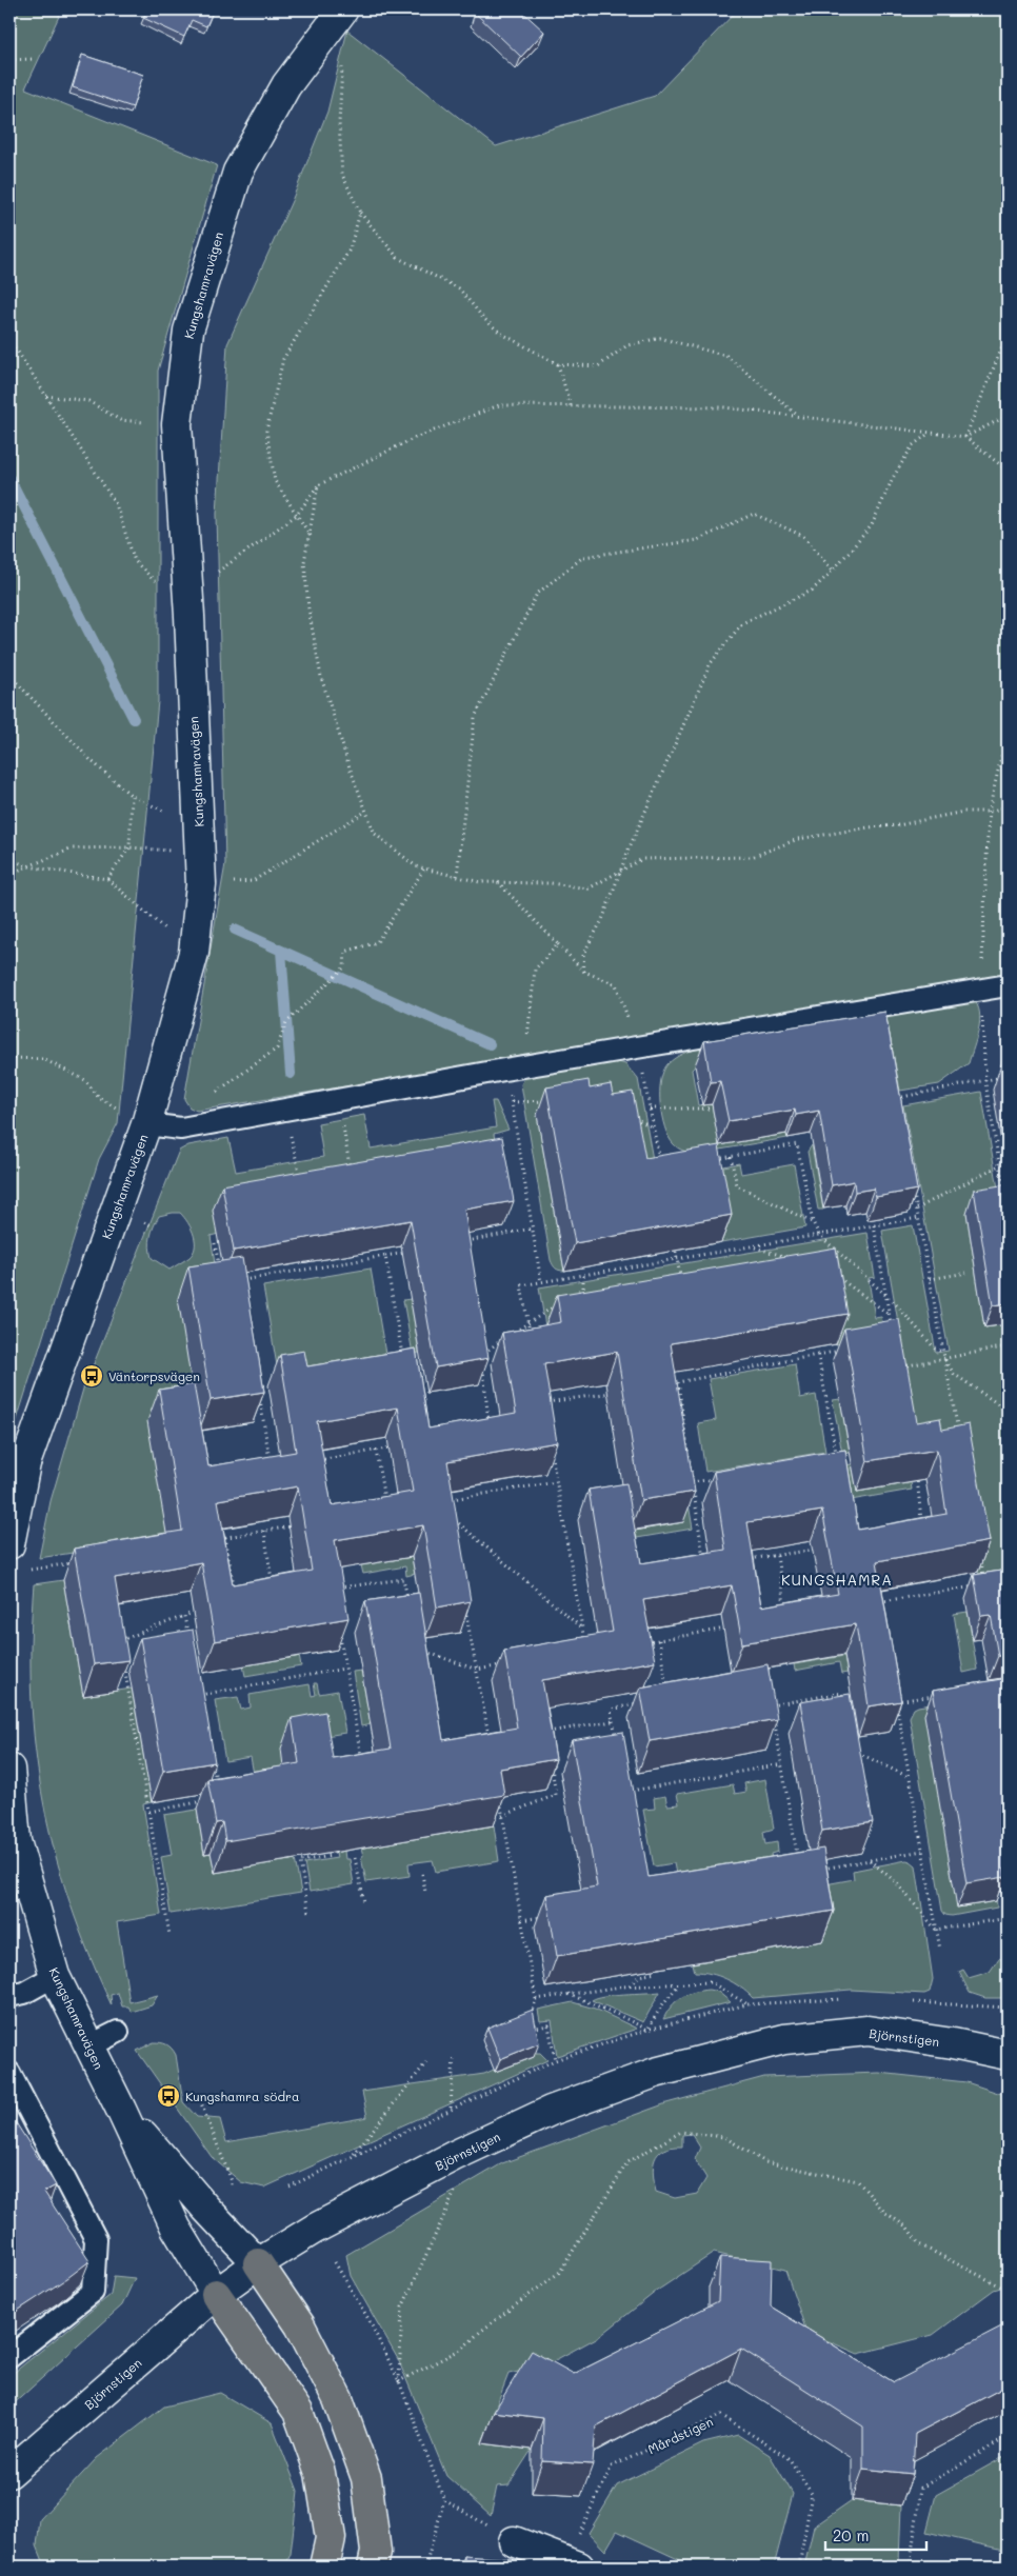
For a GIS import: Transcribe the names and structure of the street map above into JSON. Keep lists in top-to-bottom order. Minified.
{"streets":{"street":["Kungshamravägen","Björnstigen"],"path":["Mårdstigen"]},"crossings":[["Kungshamravägen","Björnstigen"]],"districts":["KUNGSHAMRA"],"places":{"bus stop":["Väntorpsvägen","Kungshamra södra"]},"scale_bar":"20 m"}
